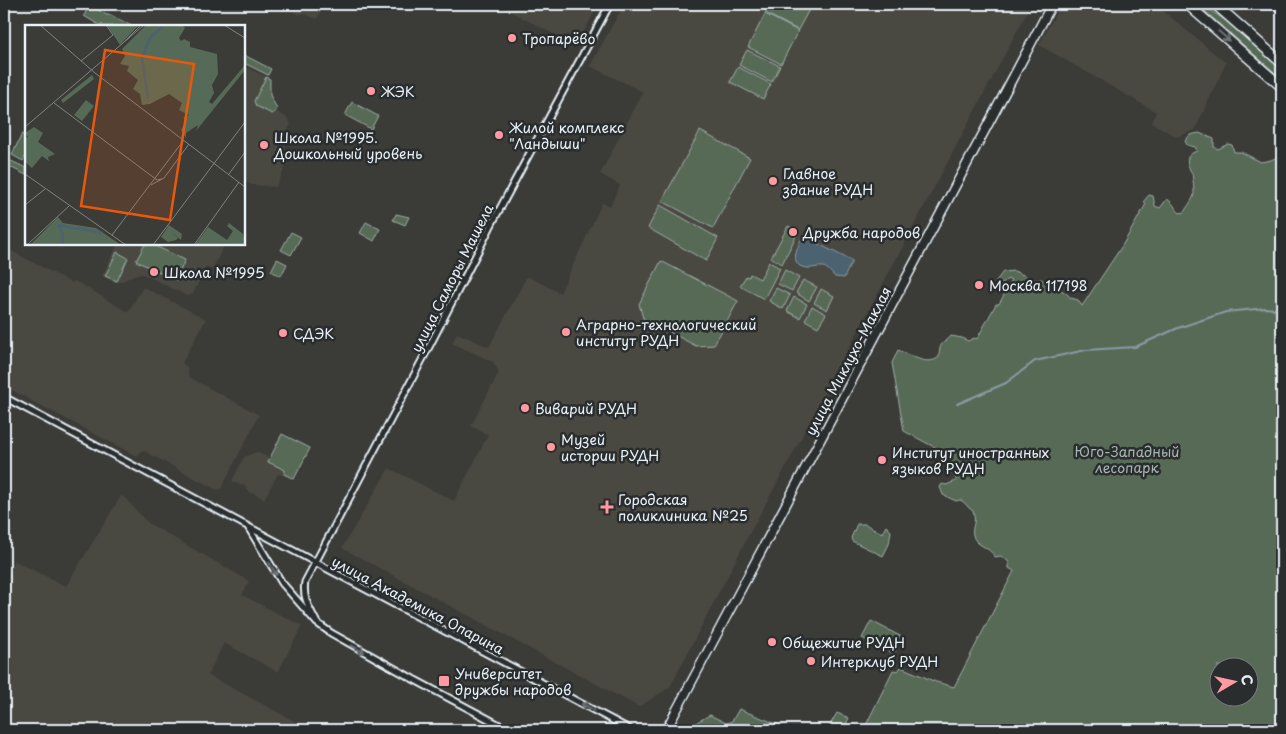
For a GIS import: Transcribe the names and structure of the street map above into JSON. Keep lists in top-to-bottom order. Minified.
{"streets":{"main road":["улица Миклухо-Маклая"],"street":["улица Саморы Машела","улица Академика Опарина"]},"crossings":[["улица Саморы Машела","улица Академика Опарина"]],"one_way":["улица Академика Опарина"],"parks":["Юго-Западный лесопарк"],"places":{"other":["Тропарёво","ЖЭК","Жилой комплекс \"Ландыши\"","Школа №1995. Дошкольный уровень","Главное здание РУДН","Дружба народов","Школа №1995","Москва 117198","Аграрно-технологический институт РУДН","СДЭК","Виварий РУДН","Музей истории РУДН","Институт иностранных языков РУДН","Общежитие РУДН","Интерклуб РУДН"],"health":["Городская поликлиника №25"],"transit":["Университет дружбы народов"]},"north":"right"}
